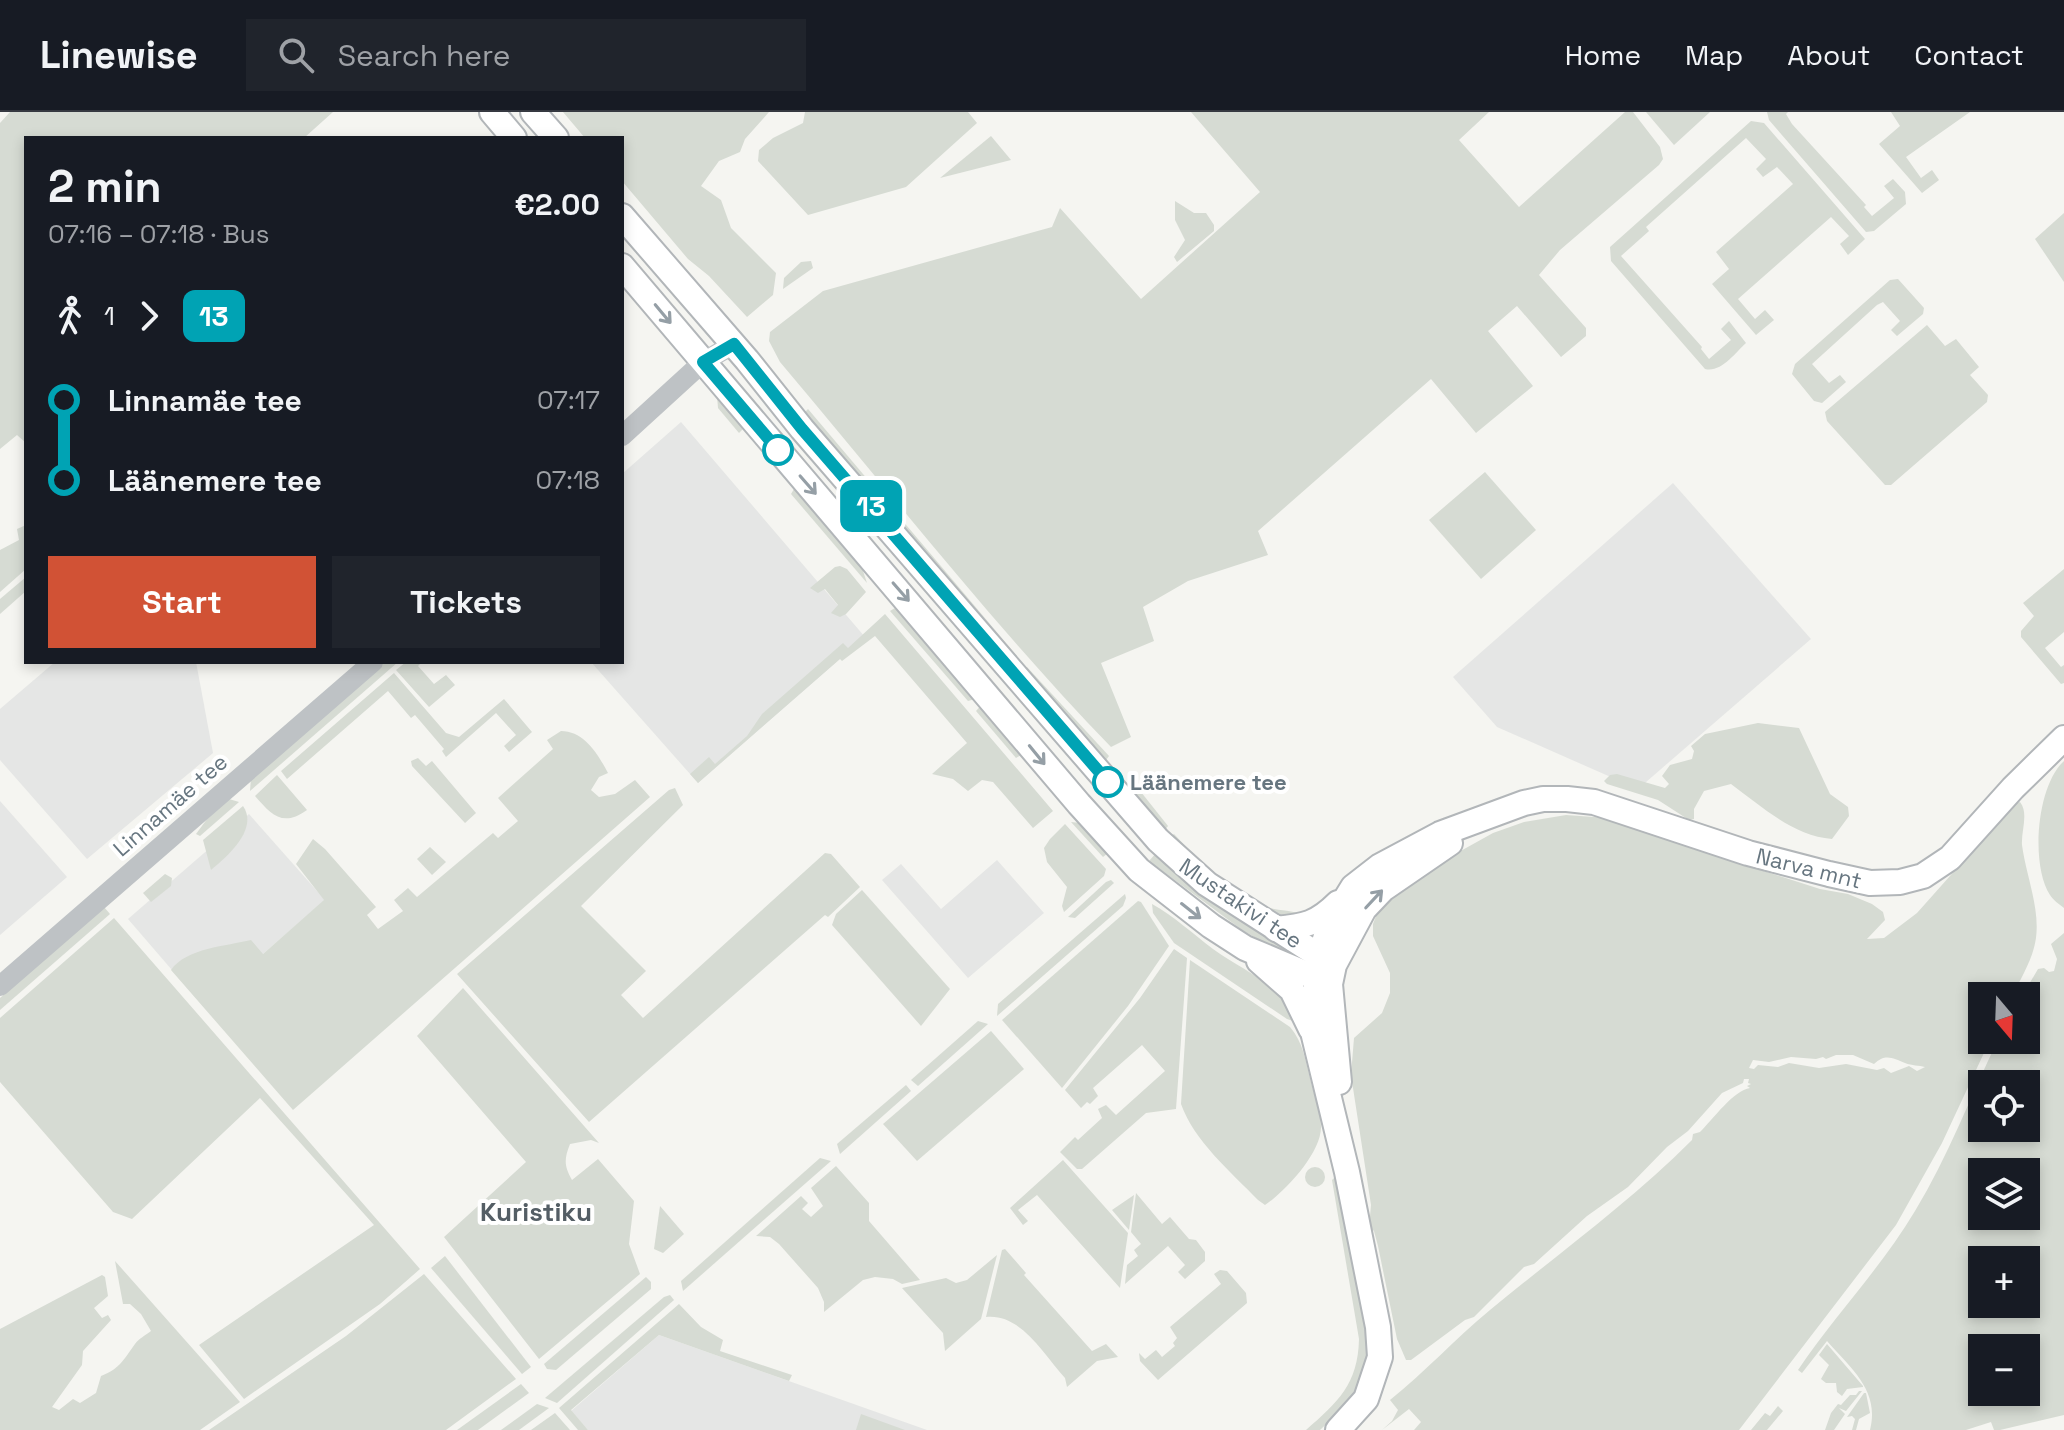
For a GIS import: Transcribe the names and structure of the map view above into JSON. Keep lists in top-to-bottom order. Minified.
{"streets":{"main road":["Narva mnt","Mustakivi tee"],"street":["Linnamäe tee"]},"crossings":[["Narva mnt","Mustakivi tee"]],"districts":["Kuristiku"],"places":["Läänemere tee"],"lines":["bus line 13"],"north":"bottom","page":{"header":"Linewise","search":"Search here","nav":["Home","Map","About","Contact"],"on_map":"13","heading":["2 min","07:16 – 07:18 · Bus","€2.00"],"legs":["1","13"],"list":[{"name":"Linnamäe tee","value":"07:17"},{"name":"Läänemere tee","value":"07:18"}],"buttons":["Start","Tickets"],"map_buttons":["+","−"]}}
